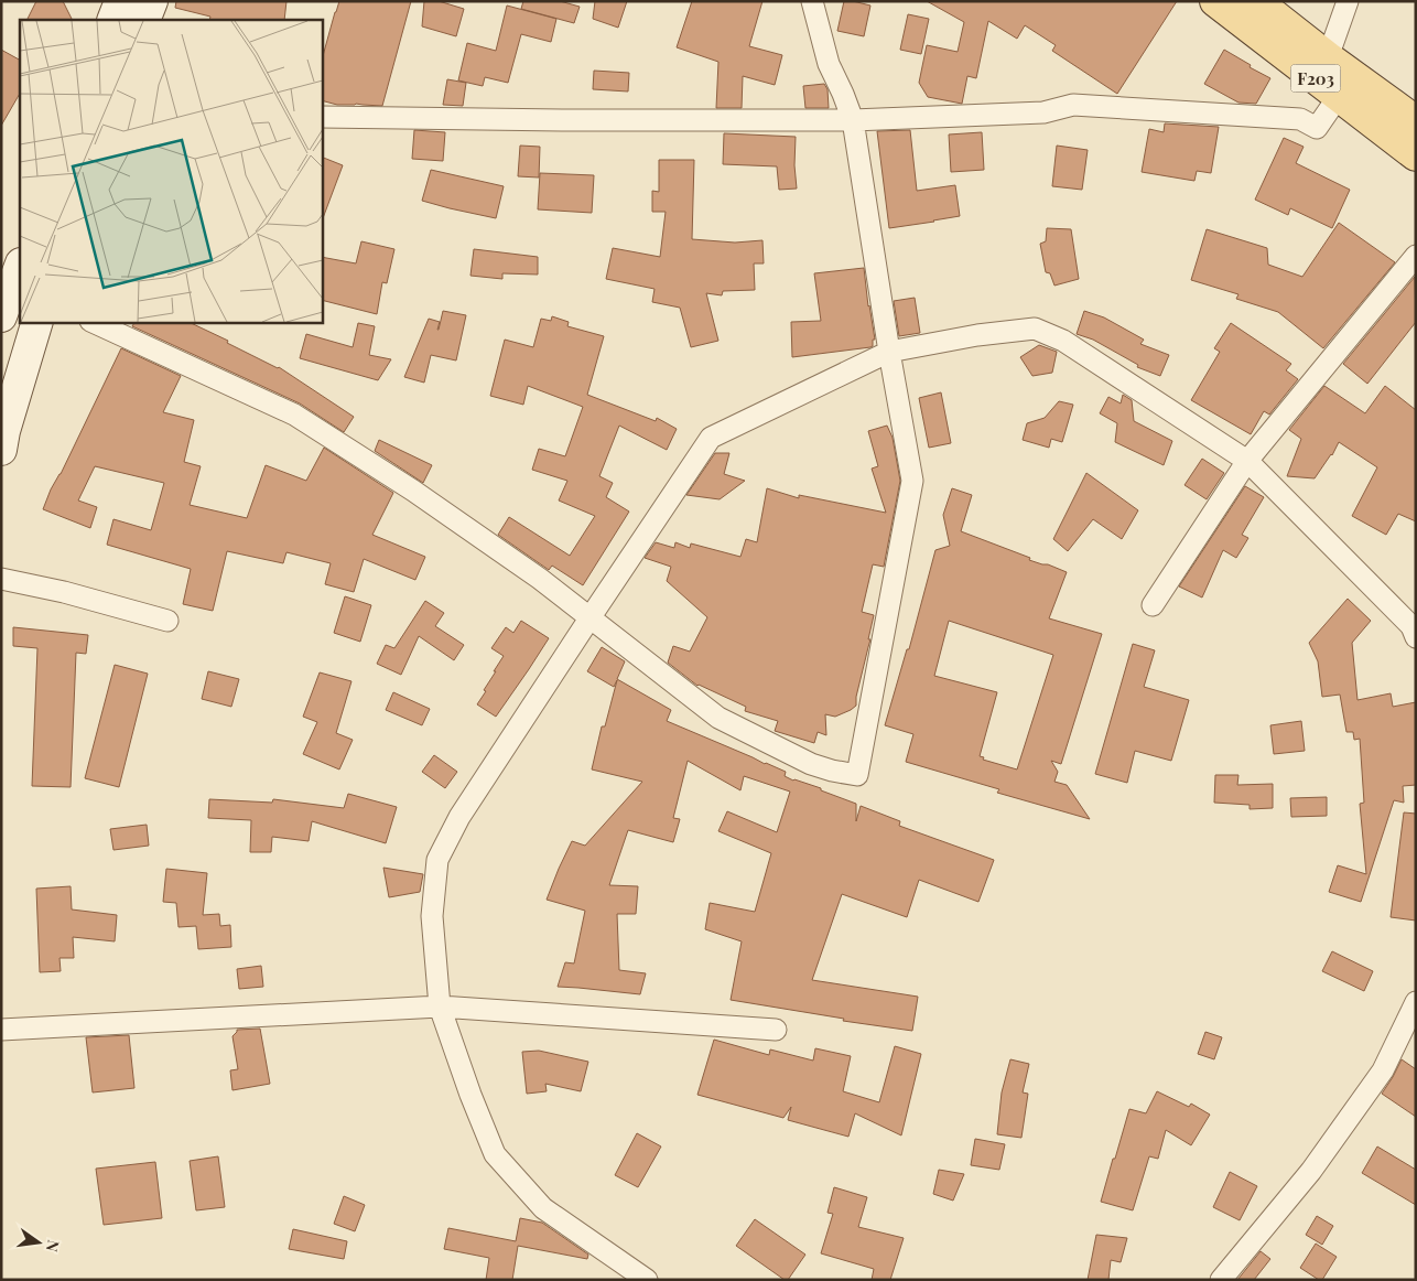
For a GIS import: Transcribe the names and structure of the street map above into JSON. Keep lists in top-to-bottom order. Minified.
{"streets":{"main road":["F203"]},"north":"right"}
